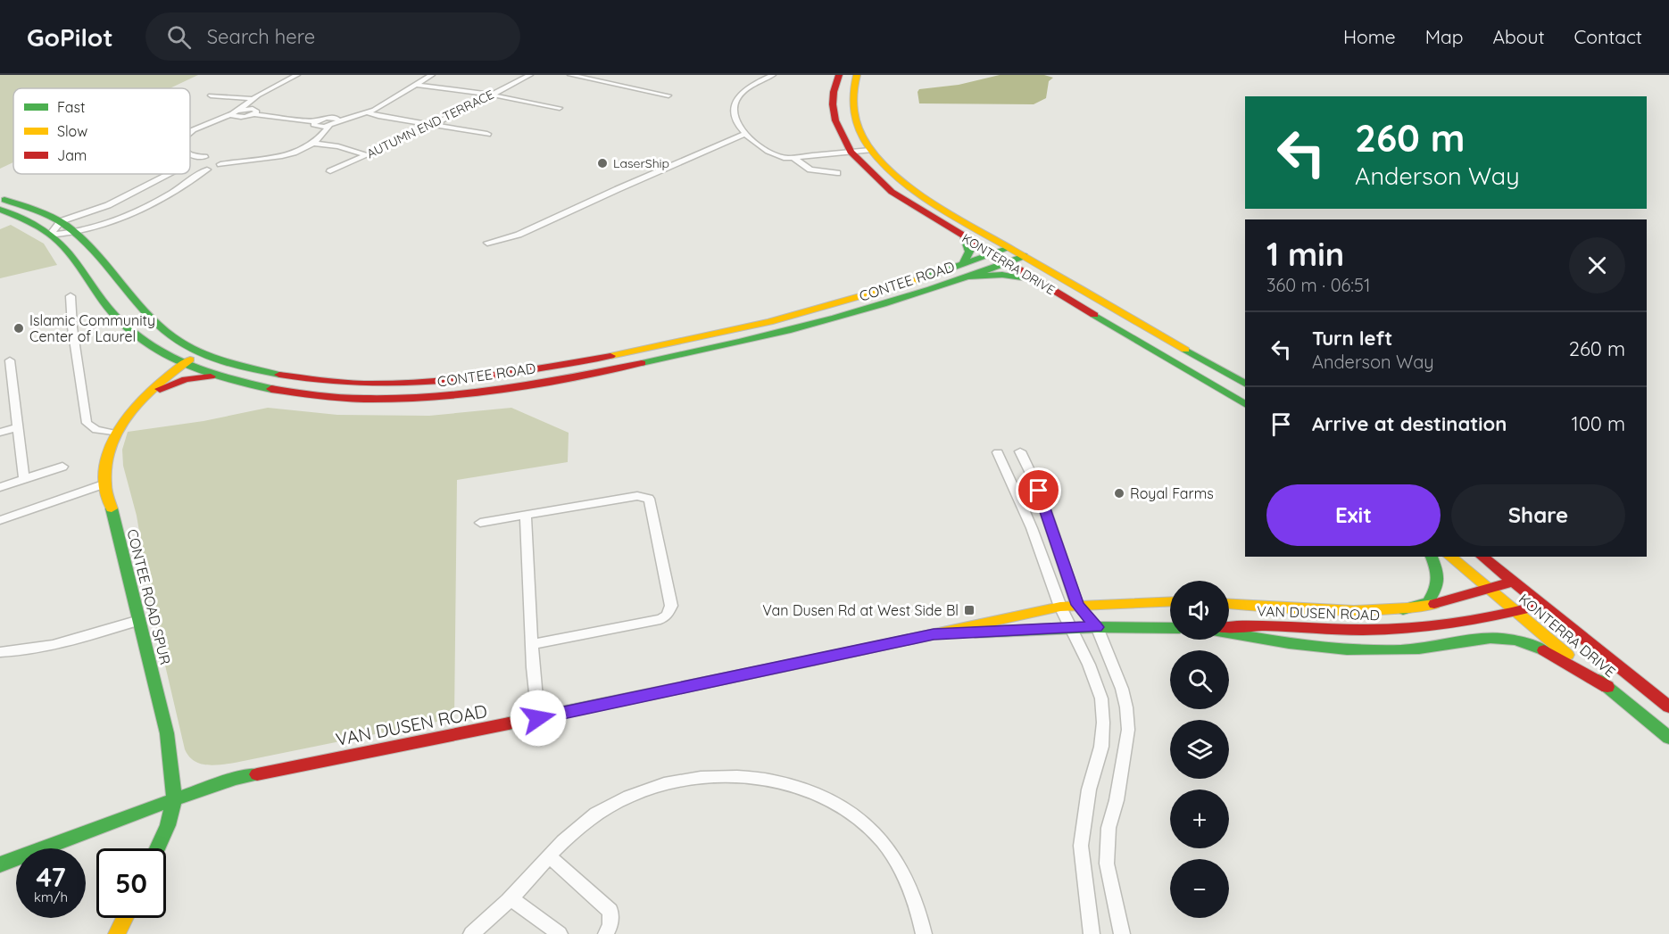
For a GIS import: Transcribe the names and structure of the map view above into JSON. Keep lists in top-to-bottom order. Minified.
{"streets":{"main road":["KONTERRA DRIVE","CONTEE ROAD","CONTEE ROAD SPUR","VAN DUSEN ROAD"],"street":["AUTUMN END TERRACE"]},"crossings":[["KONTERRA DRIVE","CONTEE ROAD"],["KONTERRA DRIVE","VAN DUSEN ROAD"],["CONTEE ROAD","CONTEE ROAD SPUR"],["CONTEE ROAD SPUR","VAN DUSEN ROAD"]],"places":{"other":["LaserShip","Islamic Community Center of Laurel","Royal Farms"],"transit":["Van Dusen Rd at West Side Bl"]},"legend":["Fast","Slow","Jam"],"page":{"header":"GoPilot","search":"Search here","nav":["Home","Map","About","Contact"],"turn":["260 m","Anderson Way"],"heading":["1 min","360 m · 06:51"],"list":[{"name":"Turn left","note":"Anderson Way","value":"260 m"},{"name":"Arrive at destination","value":"100 m"}],"buttons":["Exit","Share"],"map_buttons":["+","−"],"speed":"47 km/h","limit":"50"}}
